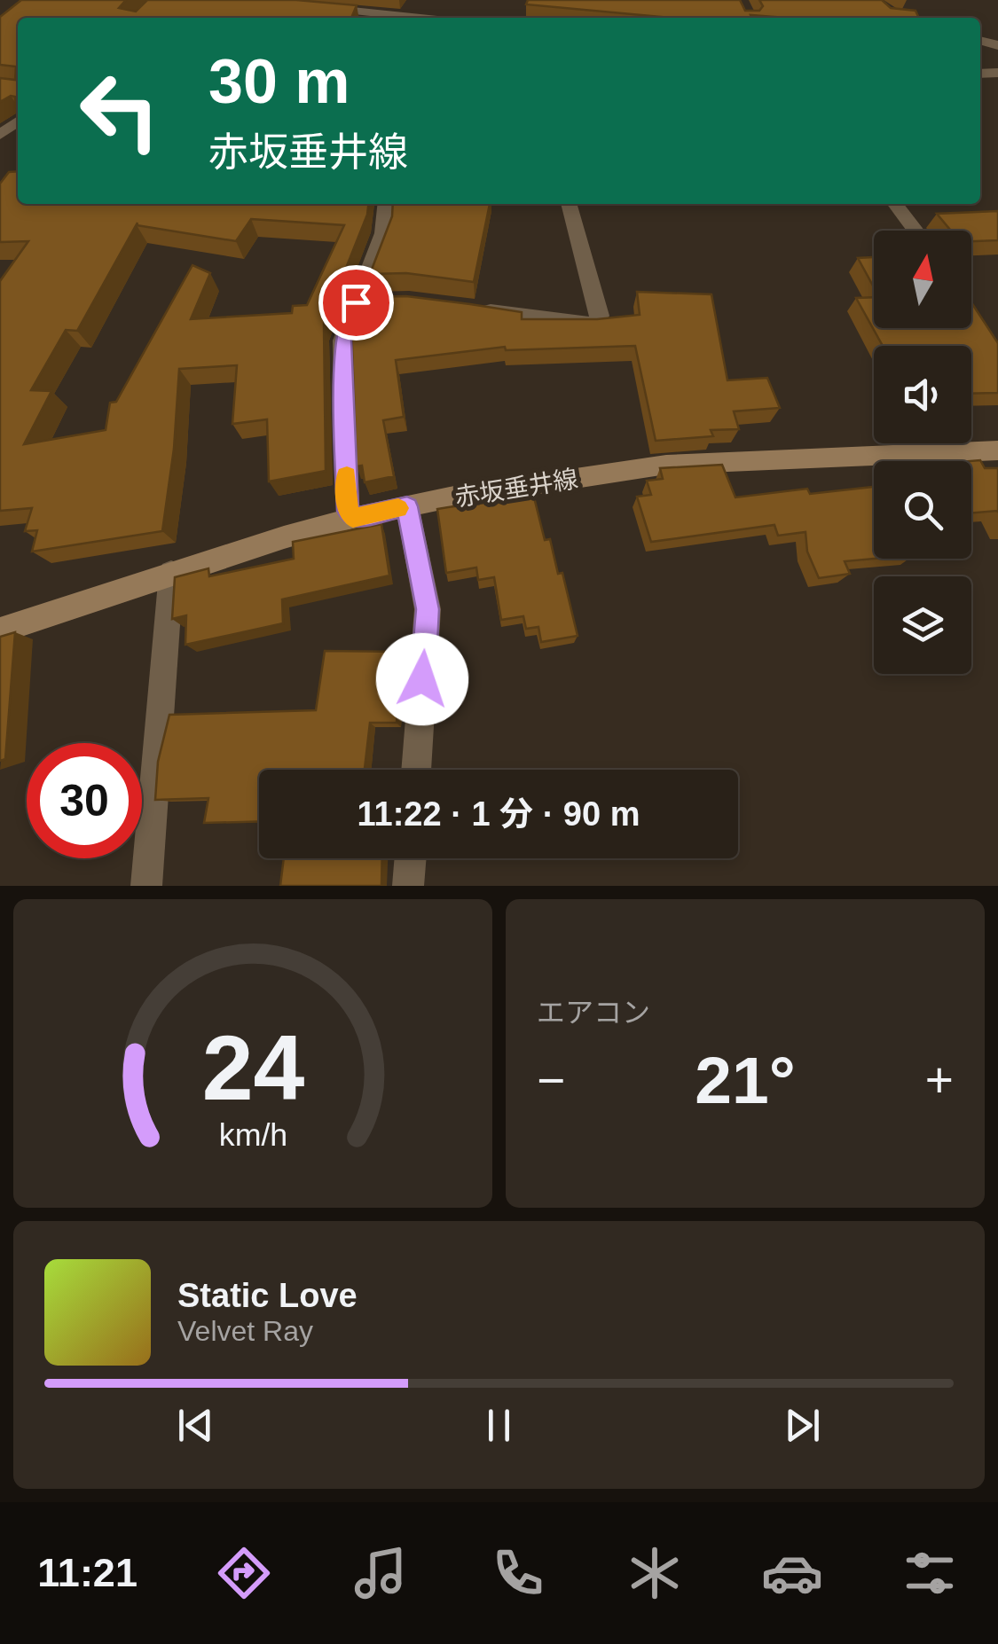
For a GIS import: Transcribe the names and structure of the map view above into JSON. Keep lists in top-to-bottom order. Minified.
{"streets":{"main road":["赤坂垂井線"]},"north":"top","page":{"turn":["30 m","赤坂垂井線"],"limit":"30","trip":"11:22 · 1 分 · 90 m","tile":"エアコン","heat":["−","21°","+"],"song":["Static Love","Velvet Ray"],"tabs":"11:21","gauge":["24","km/h"]}}
